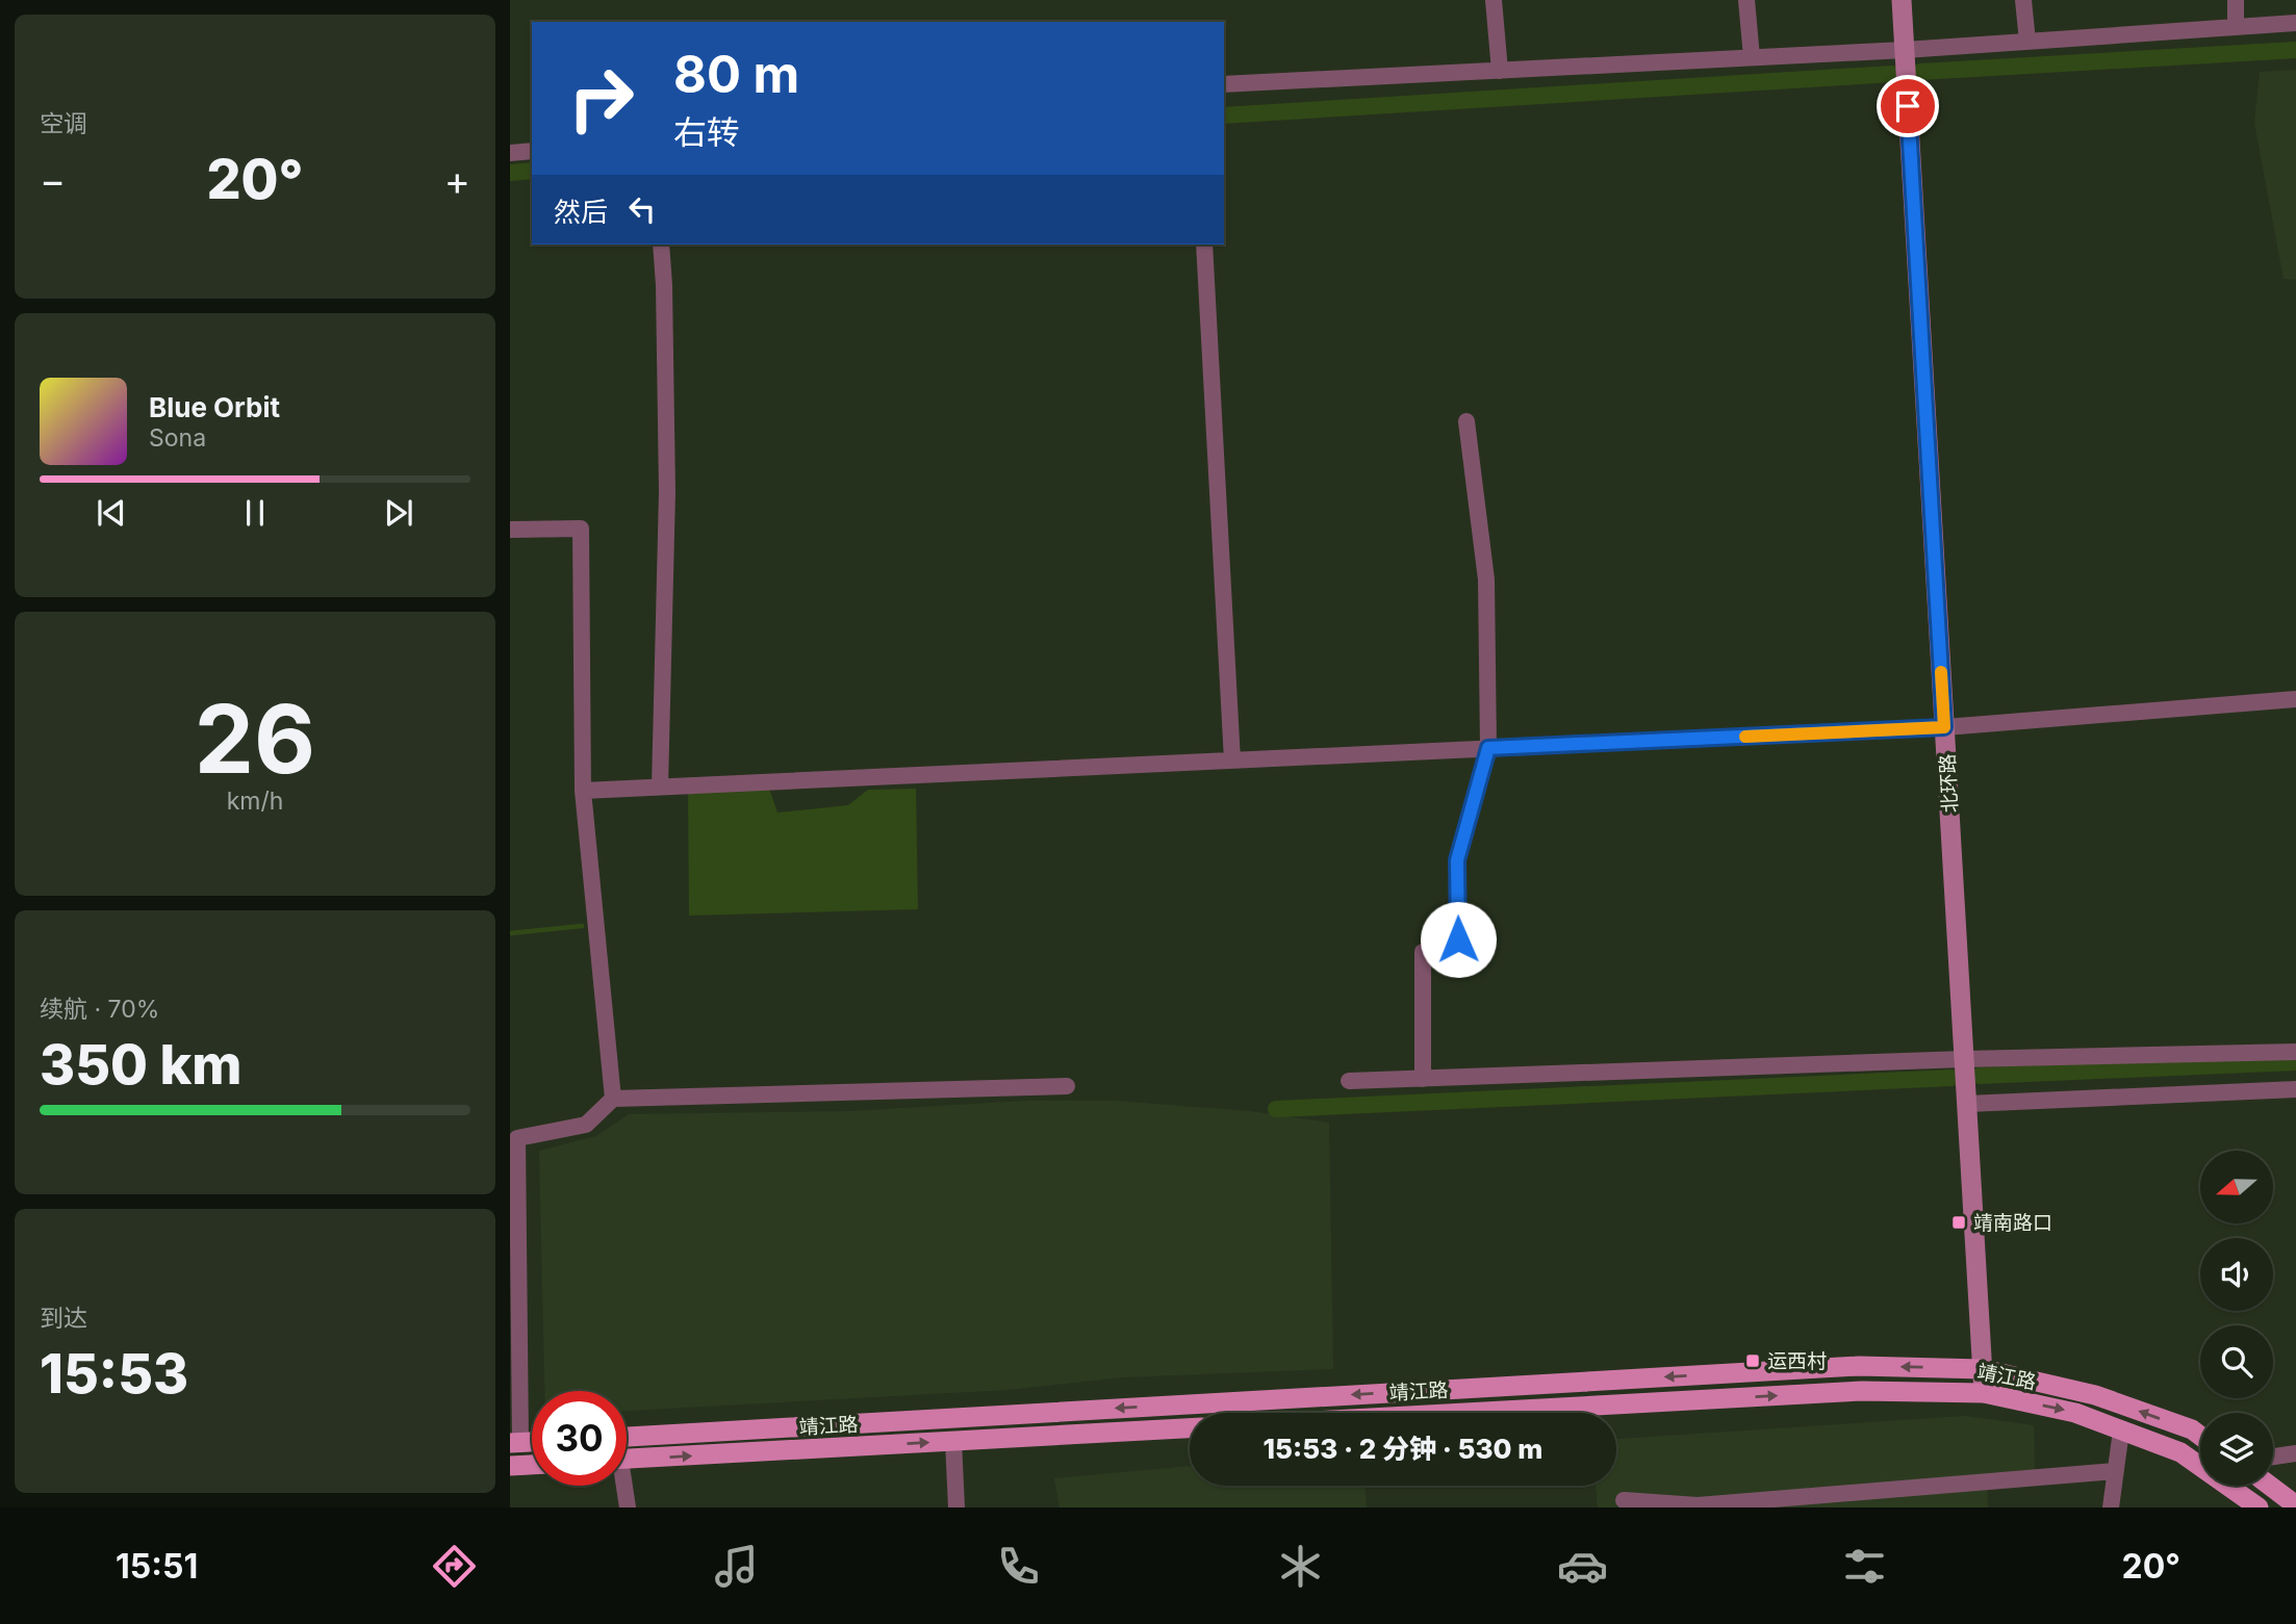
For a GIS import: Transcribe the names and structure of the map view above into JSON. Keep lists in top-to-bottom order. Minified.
{"streets":{"main road":["北环路","靖江路"]},"crossings":[["北环路","靖江路"]],"places":{"transit":["靖南路口","运西村"]},"north":"left","page":{"tile":["空调",["26","km/h"],["续航 · 70%","350 km"],["到达","15:53"]],"turn":["80 m","右转"],"heat":["−","20°","+"],"then":"然后","song":["Blue Orbit","Sona"],"limit":"30","trip":"15:53 · 2 分钟 · 530 m","tabs":["15:51","20°"]}}
